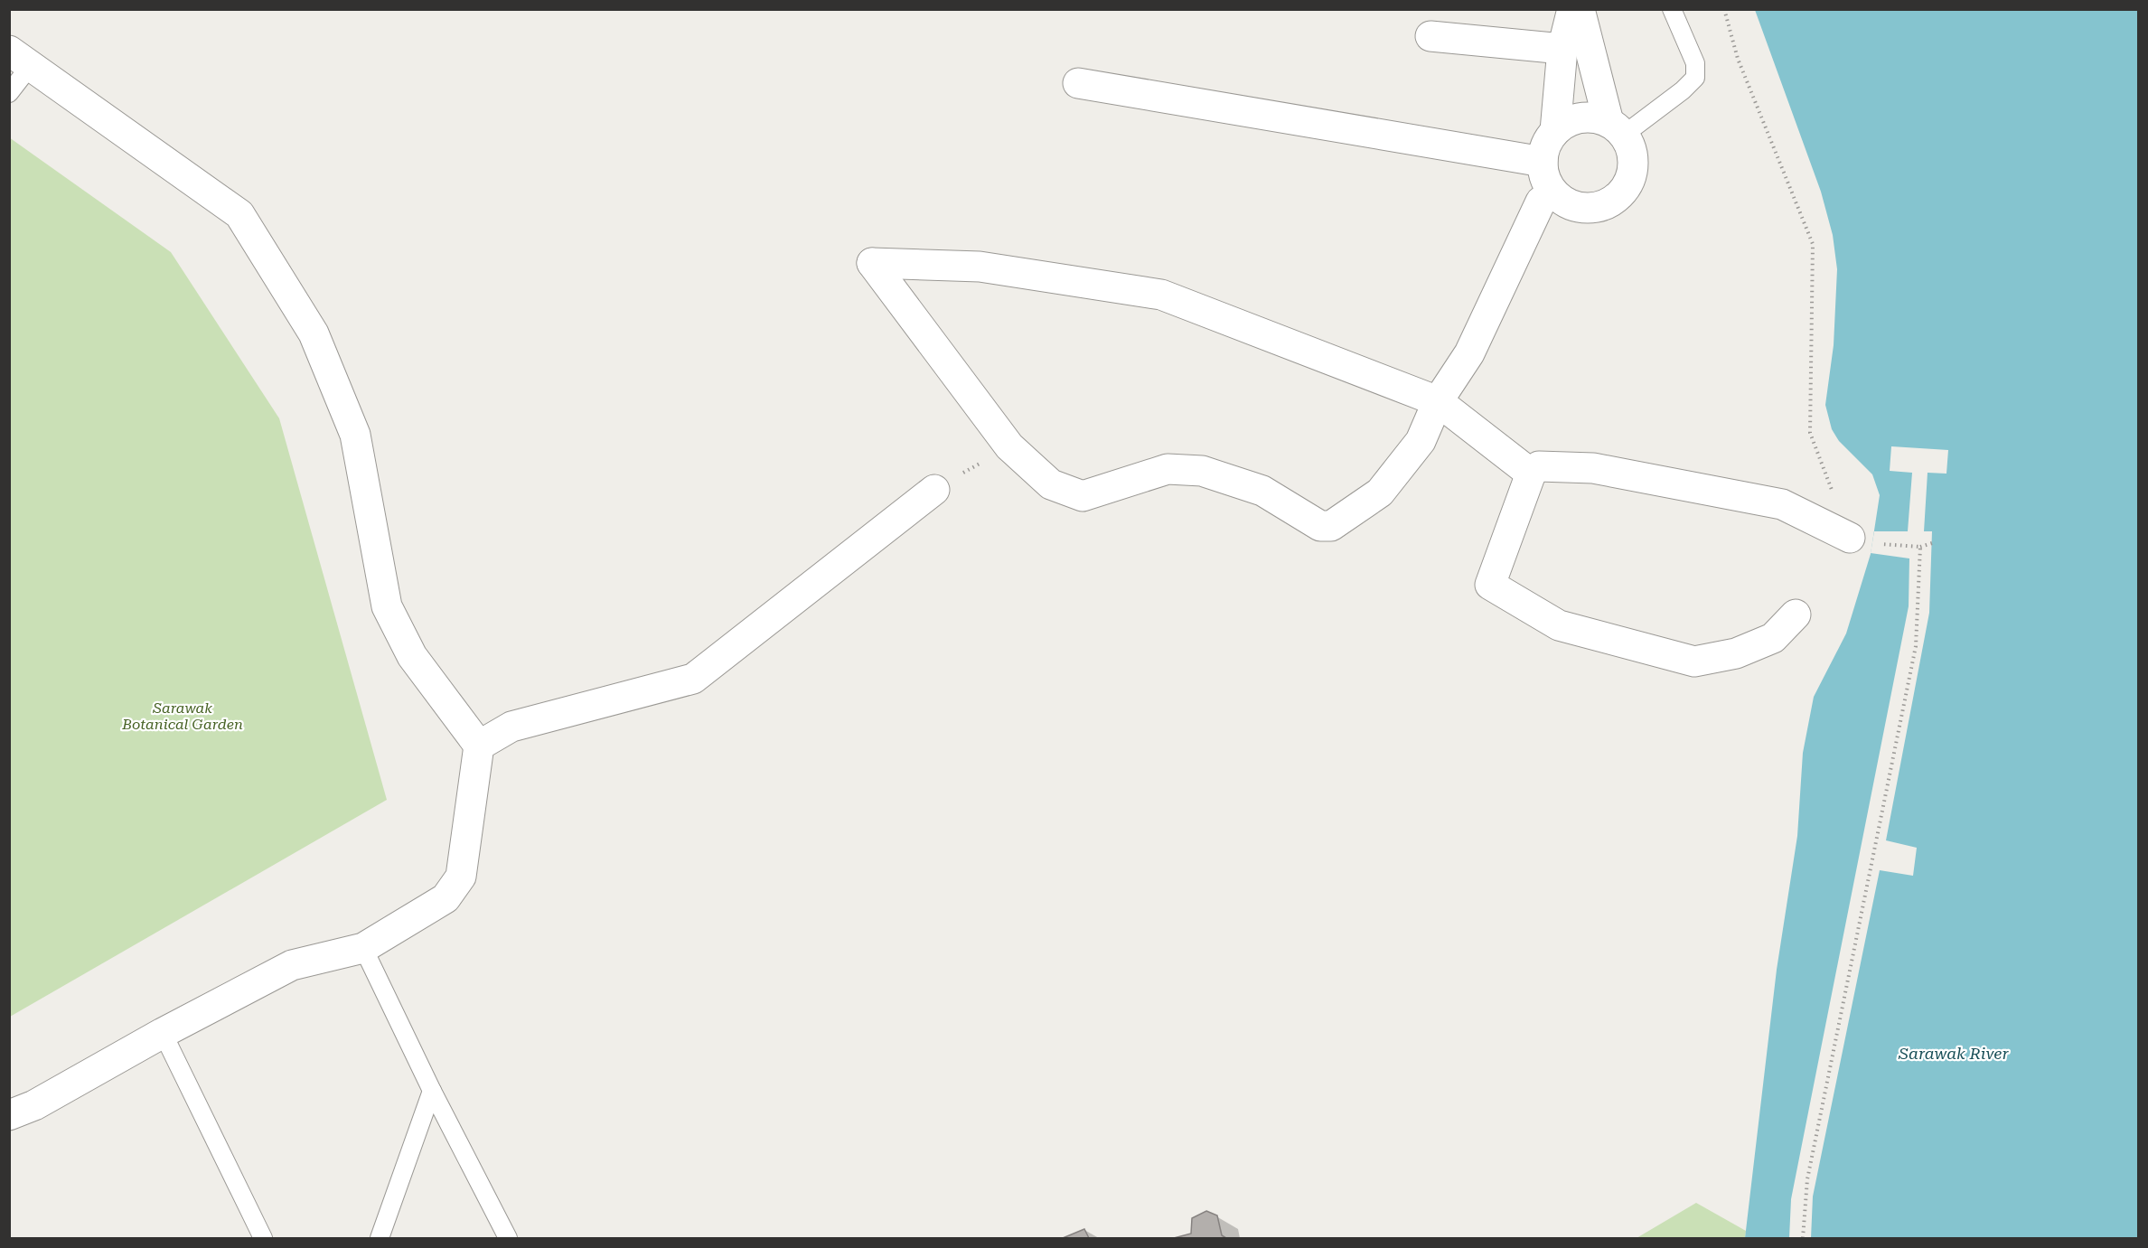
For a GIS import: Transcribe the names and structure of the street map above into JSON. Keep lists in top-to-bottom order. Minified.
{"water":["Sarawak River"],"parks":["Sarawak Botanical Garden"]}
